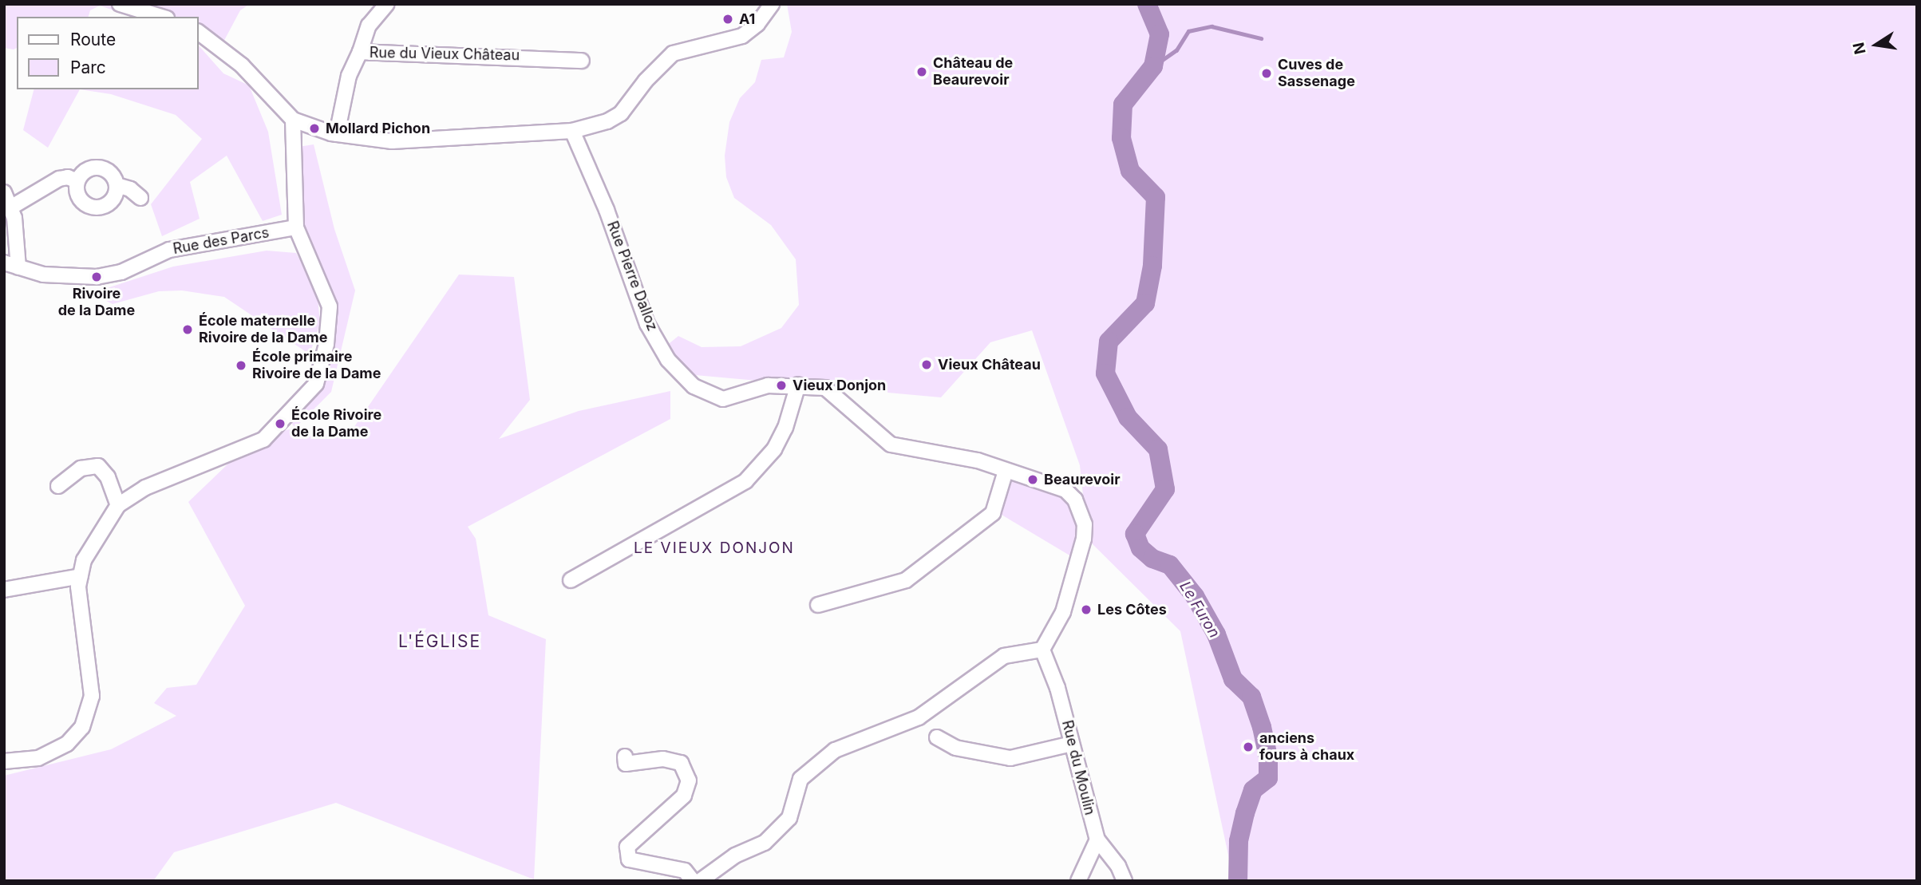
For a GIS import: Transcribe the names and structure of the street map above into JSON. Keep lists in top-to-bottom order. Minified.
{"streets":{"street":["Rue du Vieux Château","Rue des Parcs","Rue Pierre Dalloz","Rue du Moulin"]},"crossings":[["Rue Pierre Dalloz","Rue du Moulin"]],"districts":["LE VIEUX DONJON","L'ÉGLISE"],"water":["Le Furon"],"places":["A1","Château de Beaurevoir","Cuves de Sassenage","Mollard Pichon","Rivoire de la Dame","École maternelle Rivoire de la Dame","Vieux Château","École primaire Rivoire de la Dame","Vieux Donjon","École Rivoire de la Dame","Beaurevoir","Les Côtes","anciens fours à chaux"],"legend":["Route","Parc"],"north":"left"}
